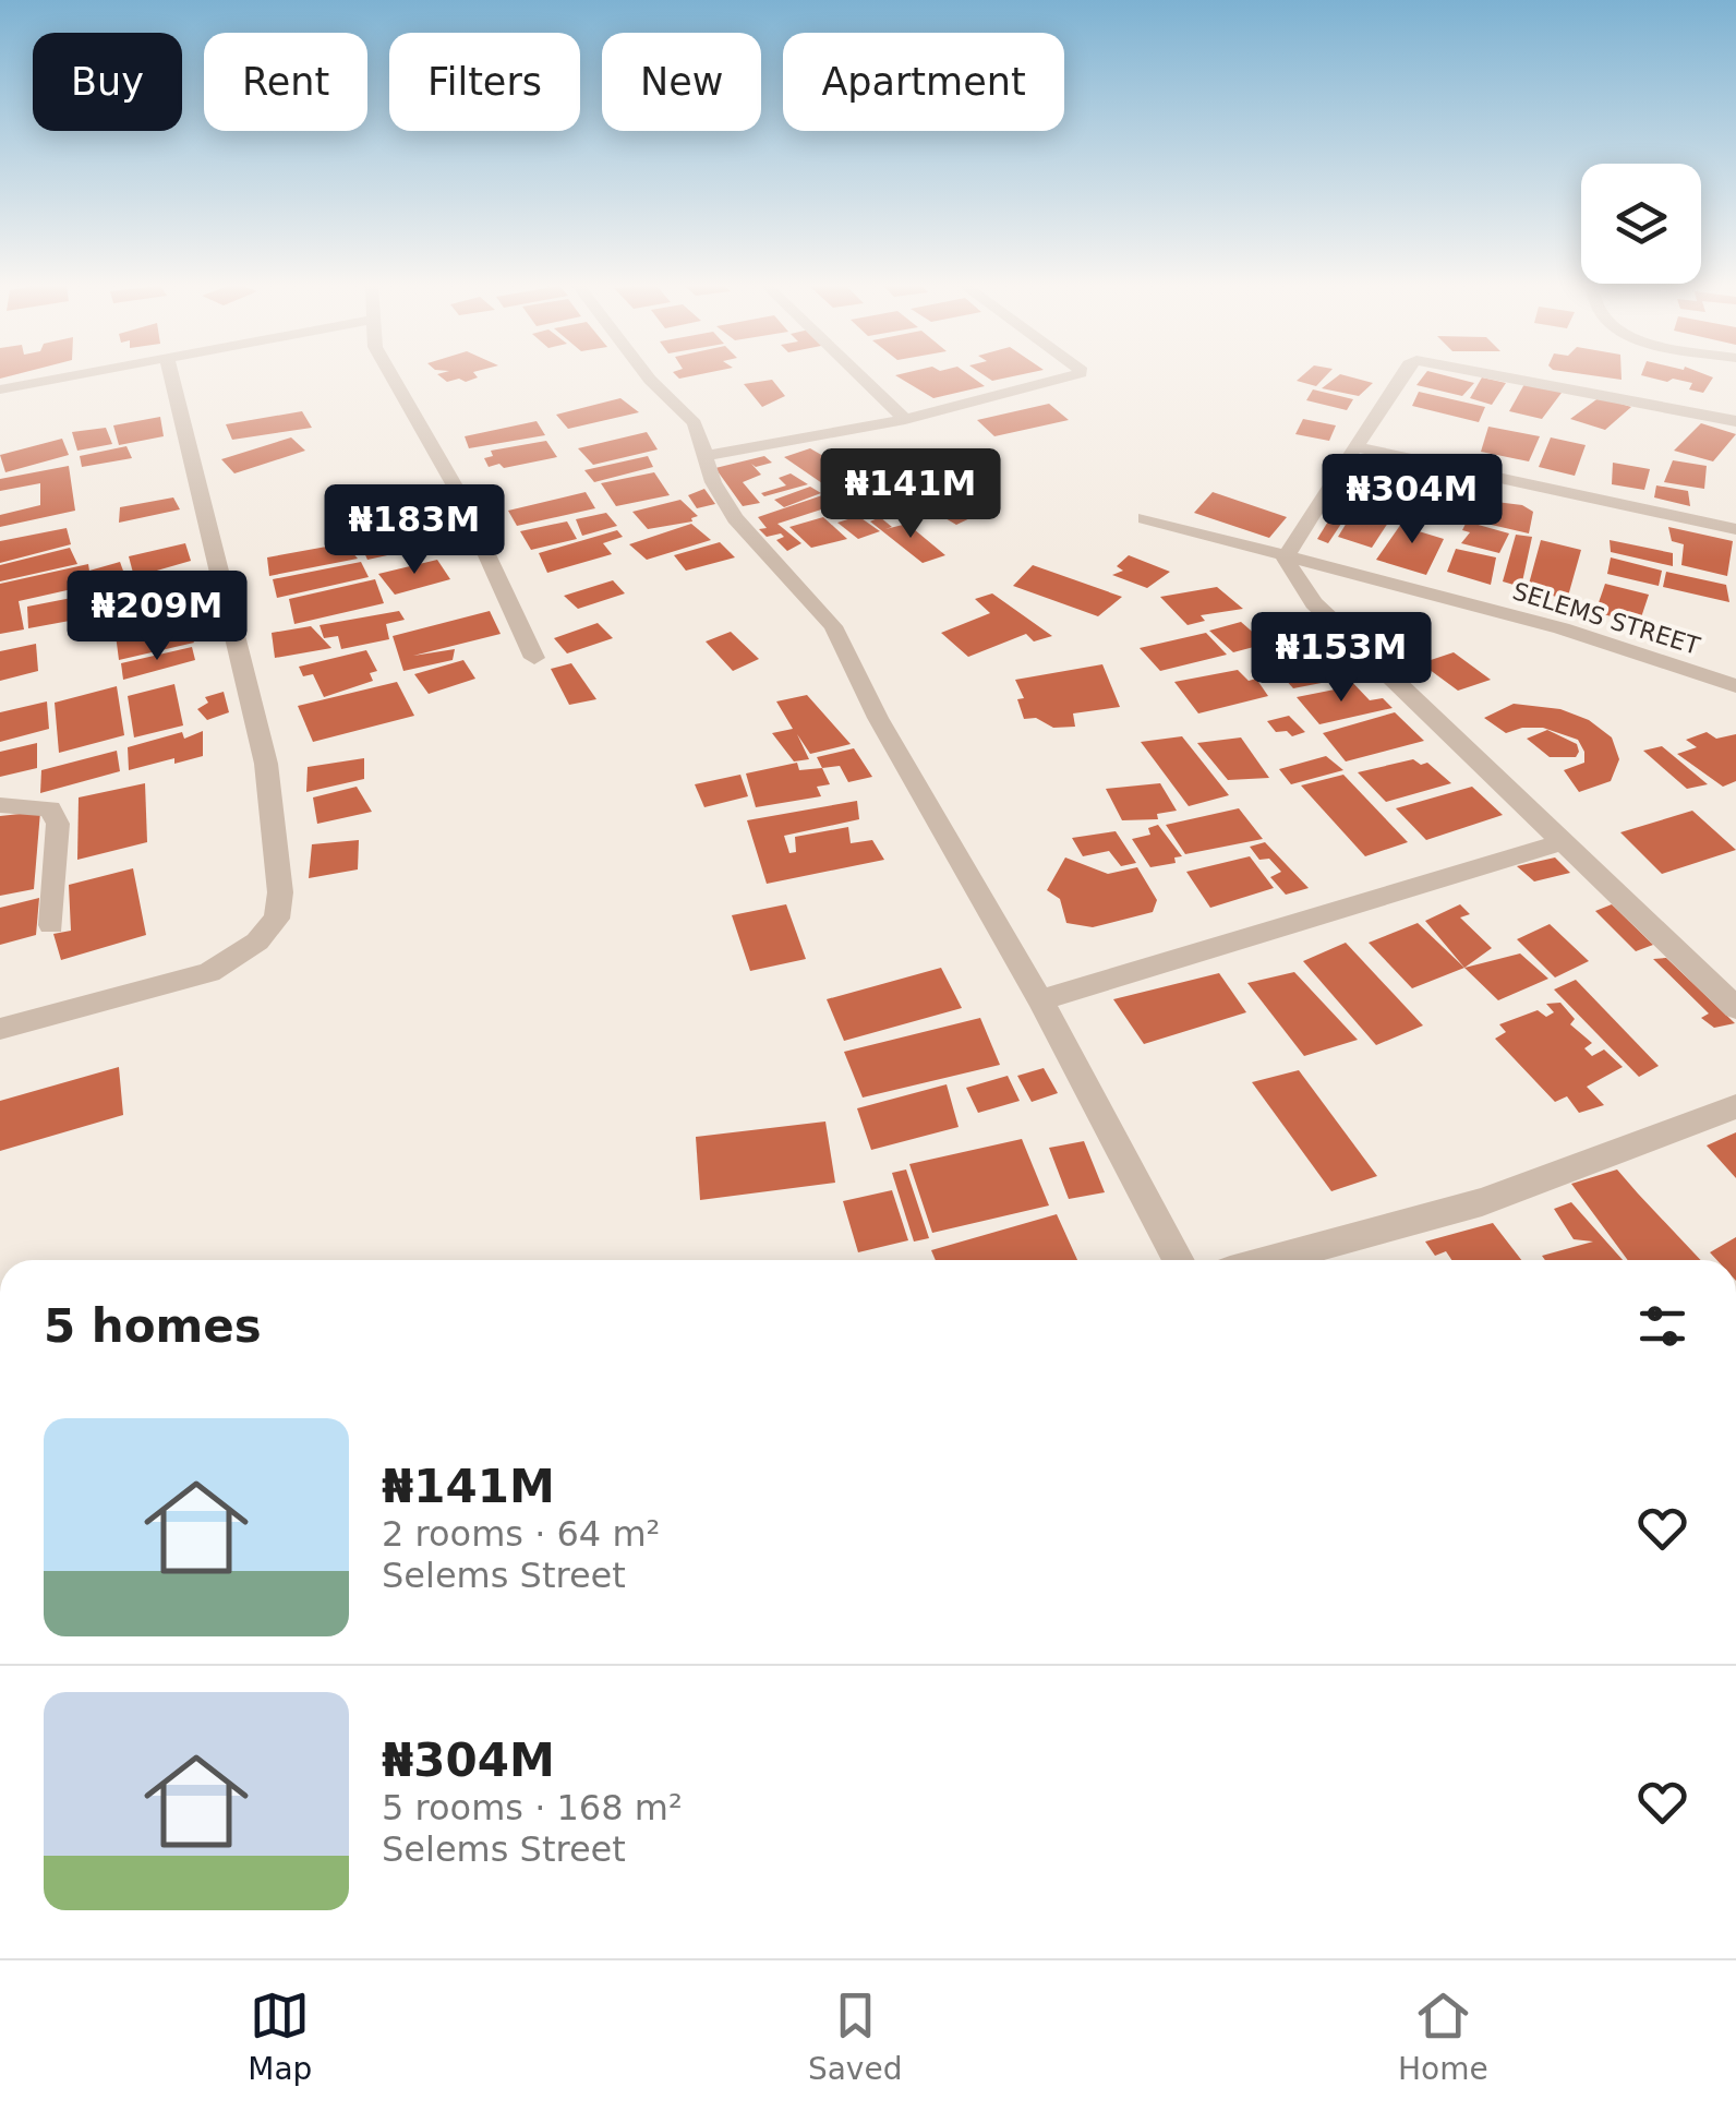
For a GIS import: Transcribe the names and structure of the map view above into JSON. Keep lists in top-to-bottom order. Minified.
{"streets":{"street":["SELEMS STREET"]},"page":{"chip":["Buy","Rent","Filters","New","Apartment"],"price":["₦141M","₦304M","₦183M","₦209M","₦153M"],"heading":"5 homes","list":[{"name":"₦141M","note":"2 rooms · 64 m² · Selems Street"},{"name":"₦304M","note":"5 rooms · 168 m² · Selems Street"}],"tabs":["Map","Saved","Home"]}}
